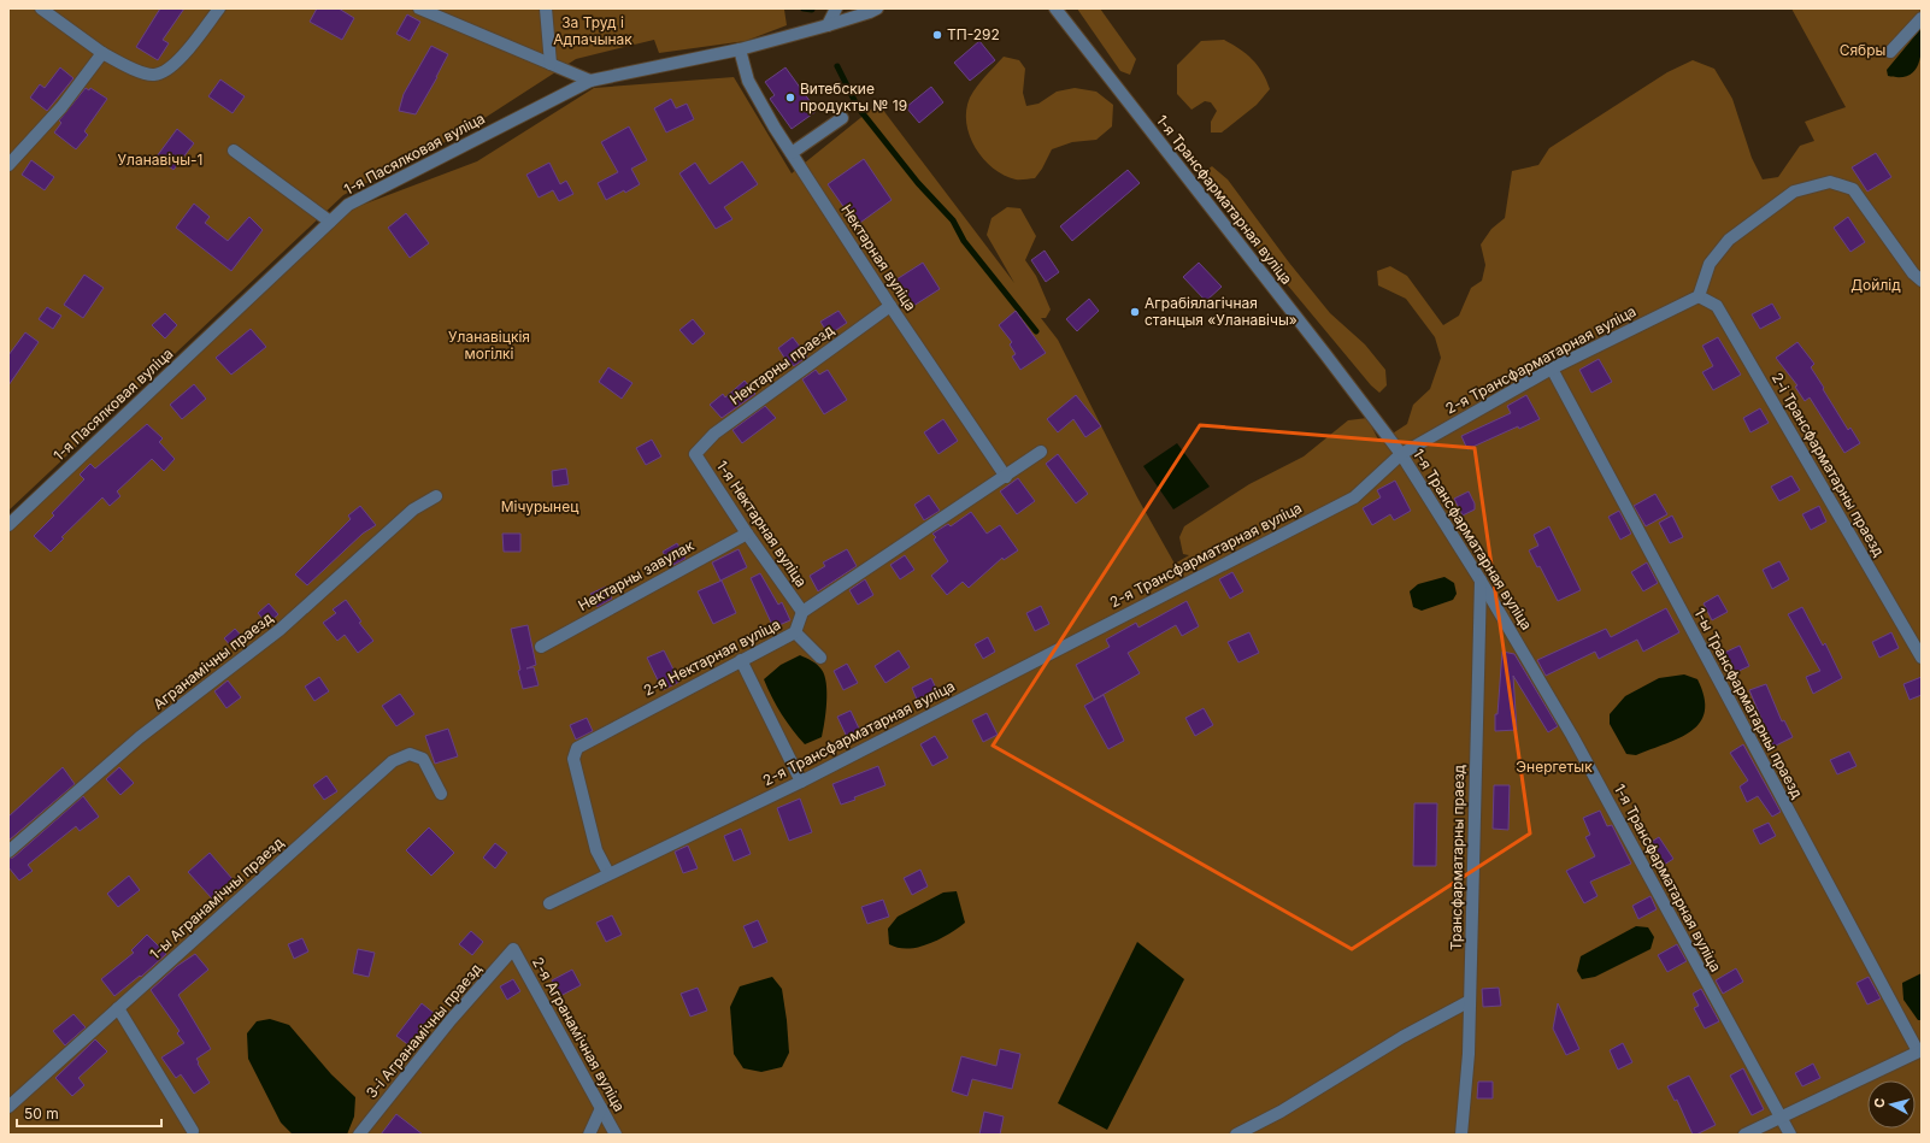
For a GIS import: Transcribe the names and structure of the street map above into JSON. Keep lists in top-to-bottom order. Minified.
{"streets":{"street":["1-я Пасялковая вуліца","1-я Трансфарматарная вуліца","Нектарная вуліца","2-я Трансфарматарная вуліца","Нектарны праезд","2-і Трансфарматарны праезд","1-я Нектарная вуліца","Нектарны завулак","2-я Нектарная вуліца","Агранамічны праезд","1-ы Трансфарматарны праезд","Трансфарматарны праезд","1-ы Агранамічны праезд","3-і Агранамічны праезд","2-я Агранамічная вуліца"]},"crossings":[["1-я Пасялковая вуліца","Нектарная вуліца"],["1-я Трансфарматарная вуліца","2-я Трансфарматарная вуліца"],["1-я Трансфарматарная вуліца","Трансфарматарны праезд"],["Нектарная вуліца","Нектарны праезд"],["2-я Трансфарматарная вуліца","2-і Трансфарматарны праезд"],["2-я Трансфарматарная вуліца","2-я Нектарная вуліца"],["2-я Трансфарматарная вуліца","1-ы Трансфарматарны праезд"],["Нектарны праезд","1-я Нектарная вуліца"],["1-я Нектарная вуліца","Нектарны завулак"],["1-я Нектарная вуліца","2-я Нектарная вуліца"],["3-і Агранамічны праезд","2-я Агранамічная вуліца"]],"parks":["За Труд і Адпачынак","Сябры","Уланавічы-1","Дойлід","Уланавіцкія могілкі","Мічурынец","Энергетык"],"places":["ТП-292","Витебские продукты № 19","Аграбіялагічная станцыя «Уланавічы»"],"scale_bar":"50 m","north":"left"}
